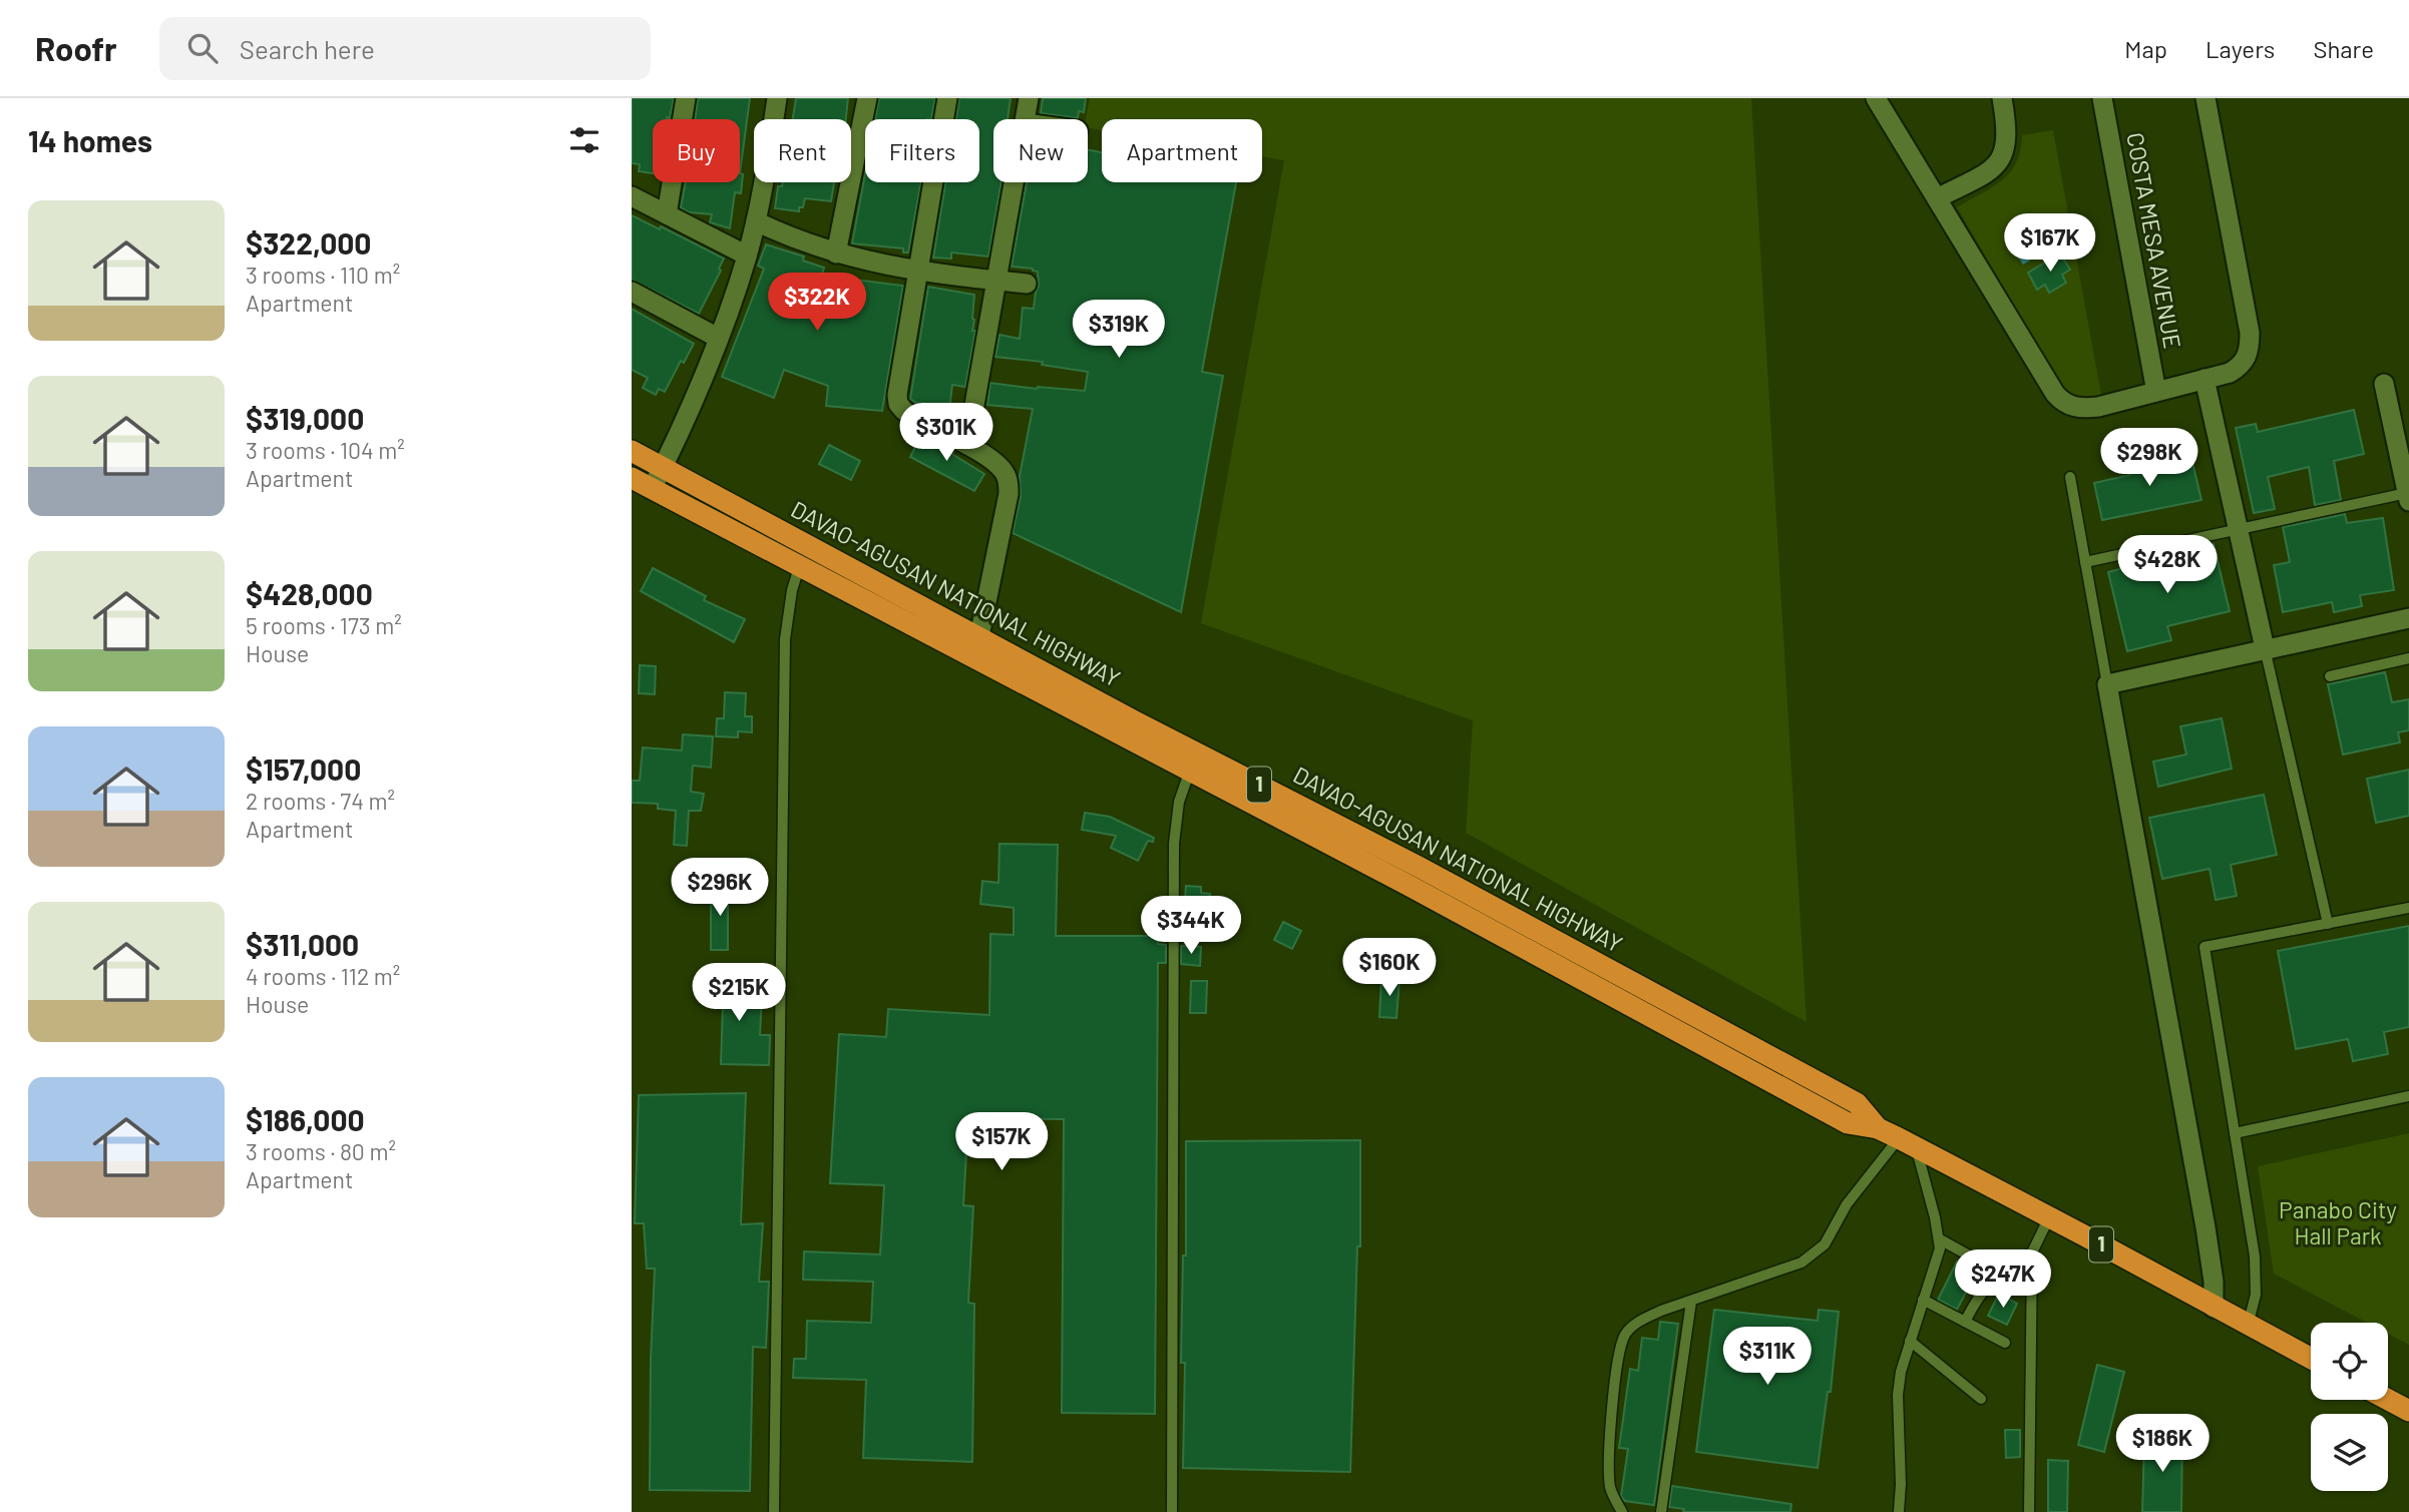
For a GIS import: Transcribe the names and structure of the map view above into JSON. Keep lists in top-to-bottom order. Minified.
{"streets":{"highway":["DAVAO-AGUSAN NATIONAL HIGHWAY","1"],"street":["COSTA MESA AVENUE"]},"parks":["Panabo City Hall Park"],"page":{"header":"Roofr","search":"Search here","nav":["Map","Layers","Share"],"heading":"14 homes","chip":["Buy","Rent","Filters","New","Apartment"],"list":[{"name":"$322,000","note":"3 rooms · 110 m² · Apartment"},{"name":"$319,000","note":"3 rooms · 104 m² · Apartment"},{"name":"$428,000","note":"5 rooms · 173 m² · House"},{"name":"$157,000","note":"2 rooms · 74 m² · Apartment"},{"name":"$311,000","note":"4 rooms · 112 m² · House"},{"name":"$186,000","note":"3 rooms · 80 m² · Apartment"}],"price":["$167K","$322K","$319K","$301K","$298K","$428K","$296K","$344K","$160K","$215K","$157K","$247K","$311K","$186K"]}}
